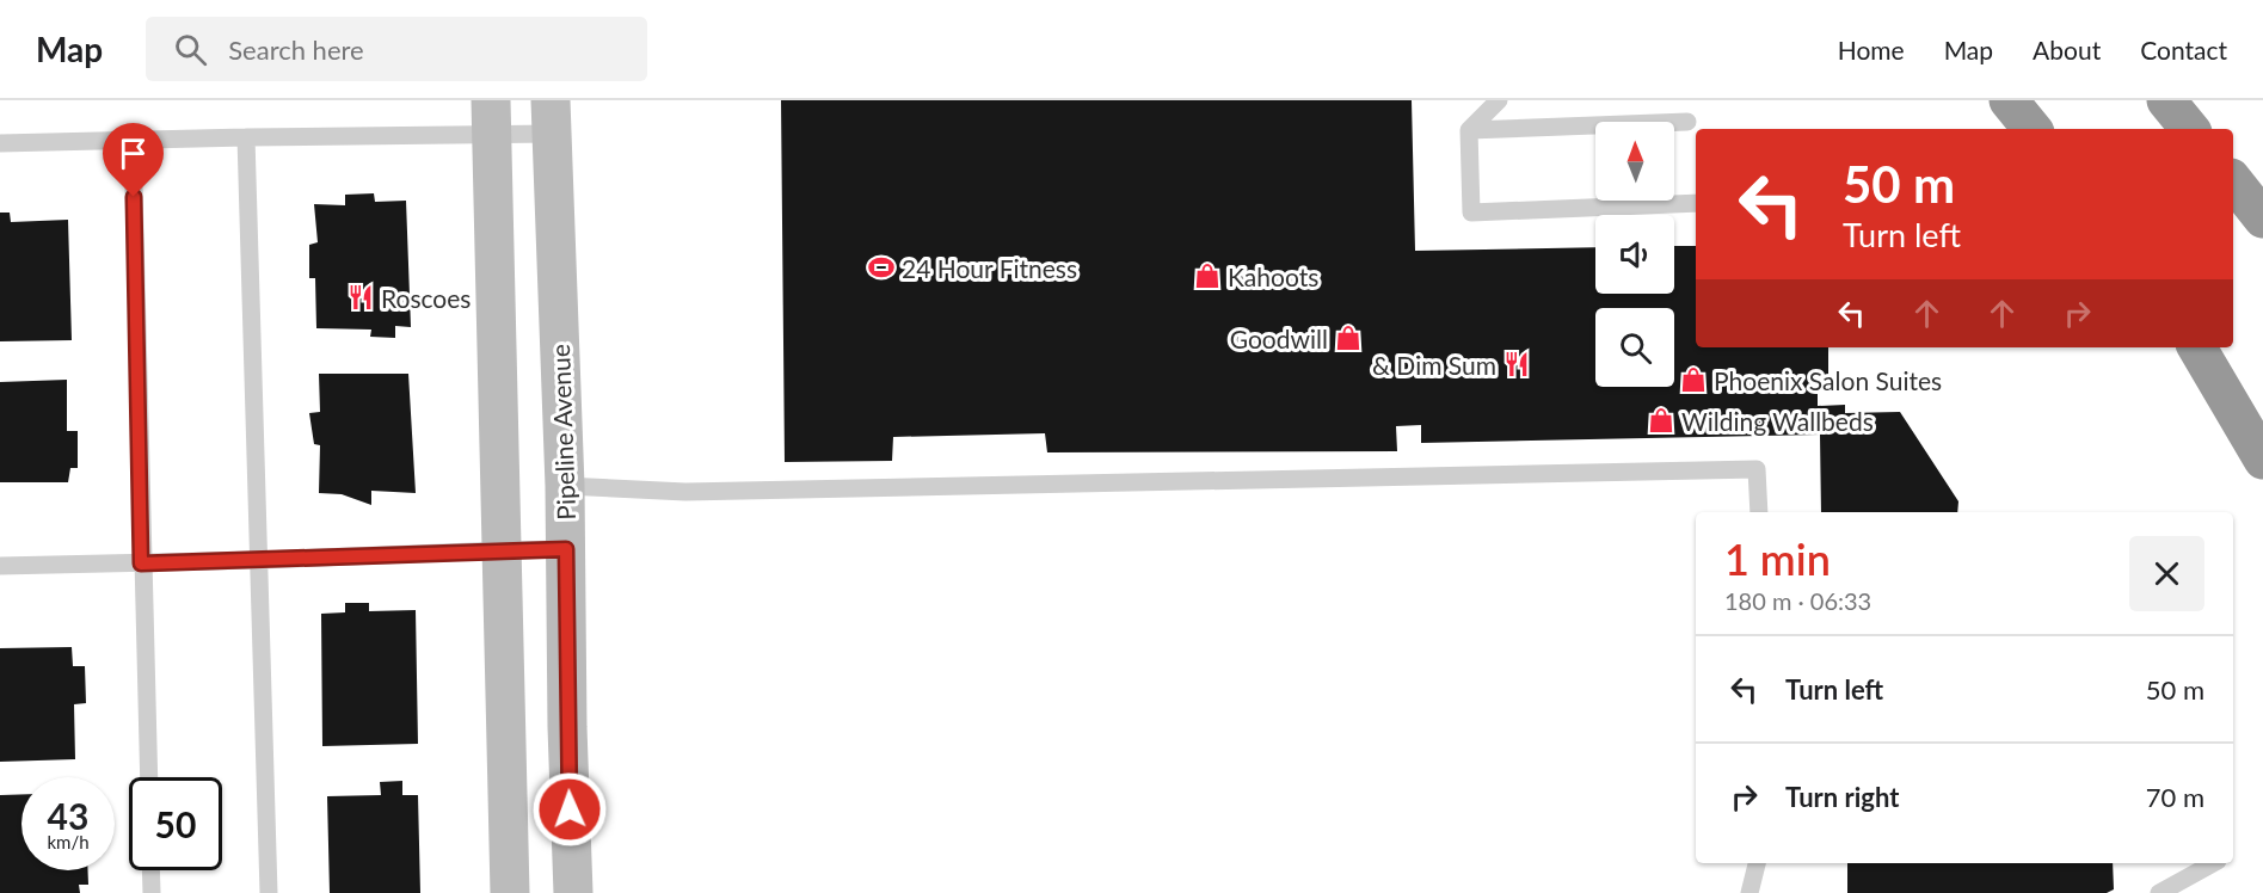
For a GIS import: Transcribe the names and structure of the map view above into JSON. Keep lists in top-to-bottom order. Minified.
{"streets":{"main road":["Pipeline Avenue"]},"places":{"sports":["24 Hour Fitness"],"shop":["Kahoots","Goodwill","Phoenix Salon Suites","Wilding Wallbeds"],"restaurant":["Roscoes","& Dim Sum"]},"north":"top","page":{"header":"Map","search":"Search here","nav":["Home","Map","About","Contact"],"turn":["50 m","Turn left"],"heading":["1 min","180 m · 06:33"],"list":[{"name":"Turn left","value":"50 m"},{"name":"Turn right","value":"70 m"}],"speed":"43 km/h","limit":"50"}}
